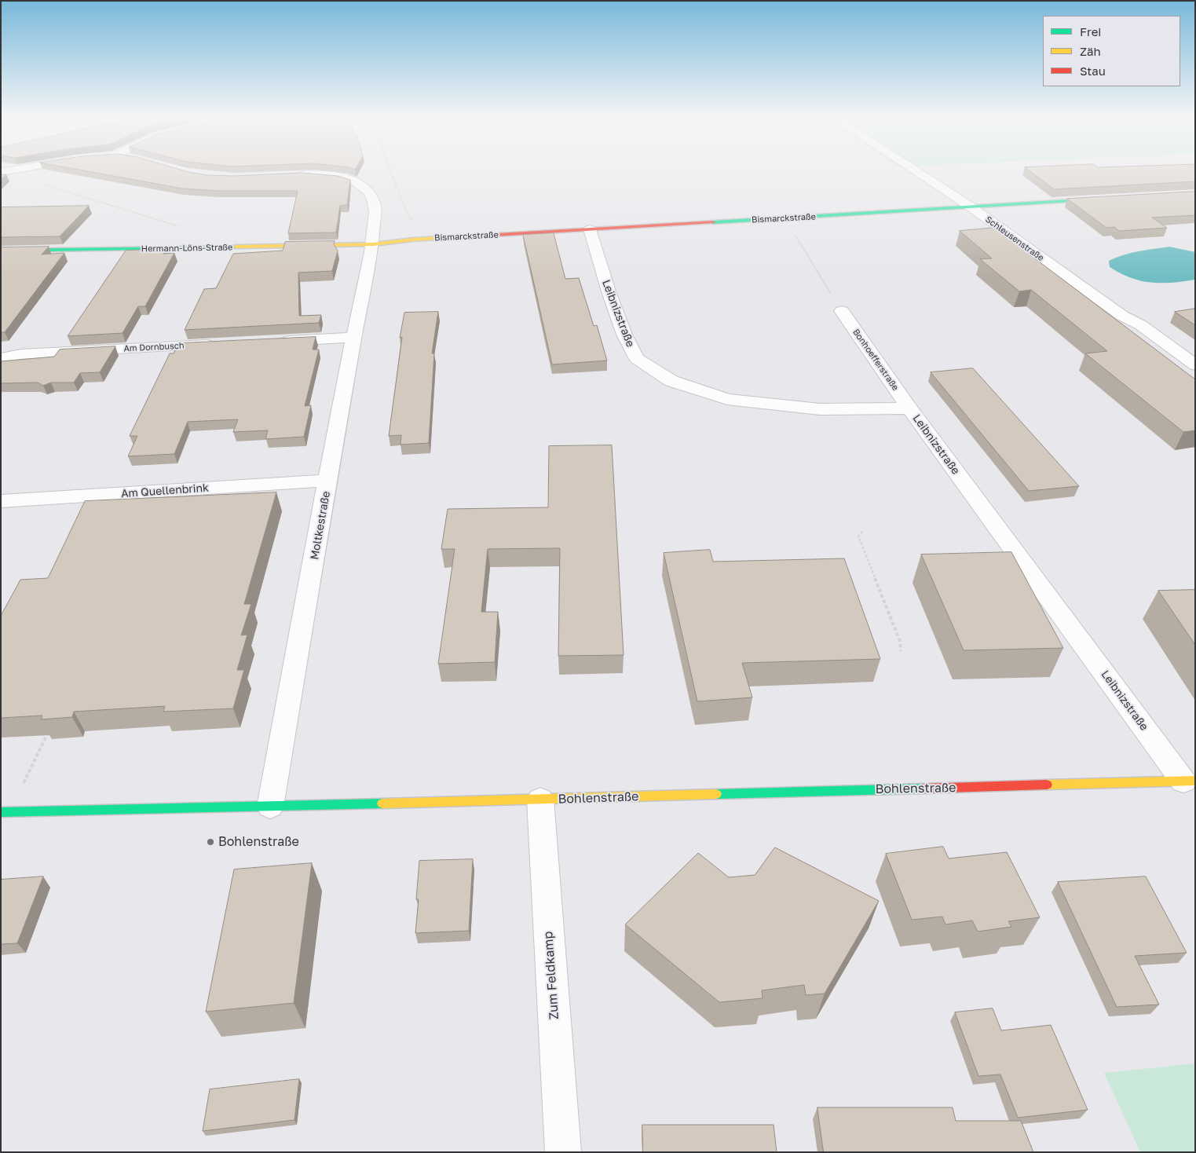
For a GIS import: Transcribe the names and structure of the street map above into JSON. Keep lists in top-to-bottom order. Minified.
{"streets":{"street":["Bismarckstraße","Schleusenstraße","Hermann-Löns-Straße","Leibnizstraße","Am Dornbusch","Bonhoefferstraße","Am Quellenbrink","Moltkestraße","Bohlenstraße","Zum Feldkamp"]},"crossings":[["Bismarckstraße","Schleusenstraße"],["Bismarckstraße","Hermann-Löns-Straße"],["Bismarckstraße","Leibnizstraße"],["Bismarckstraße","Moltkestraße"],["Hermann-Löns-Straße","Moltkestraße"],["Leibnizstraße","Bonhoefferstraße"],["Leibnizstraße","Bohlenstraße"],["Am Quellenbrink","Moltkestraße"],["Moltkestraße","Bohlenstraße"],["Bohlenstraße","Zum Feldkamp"]],"places":["Bohlenstraße"],"legend":["Frei","Zäh","Stau"]}
